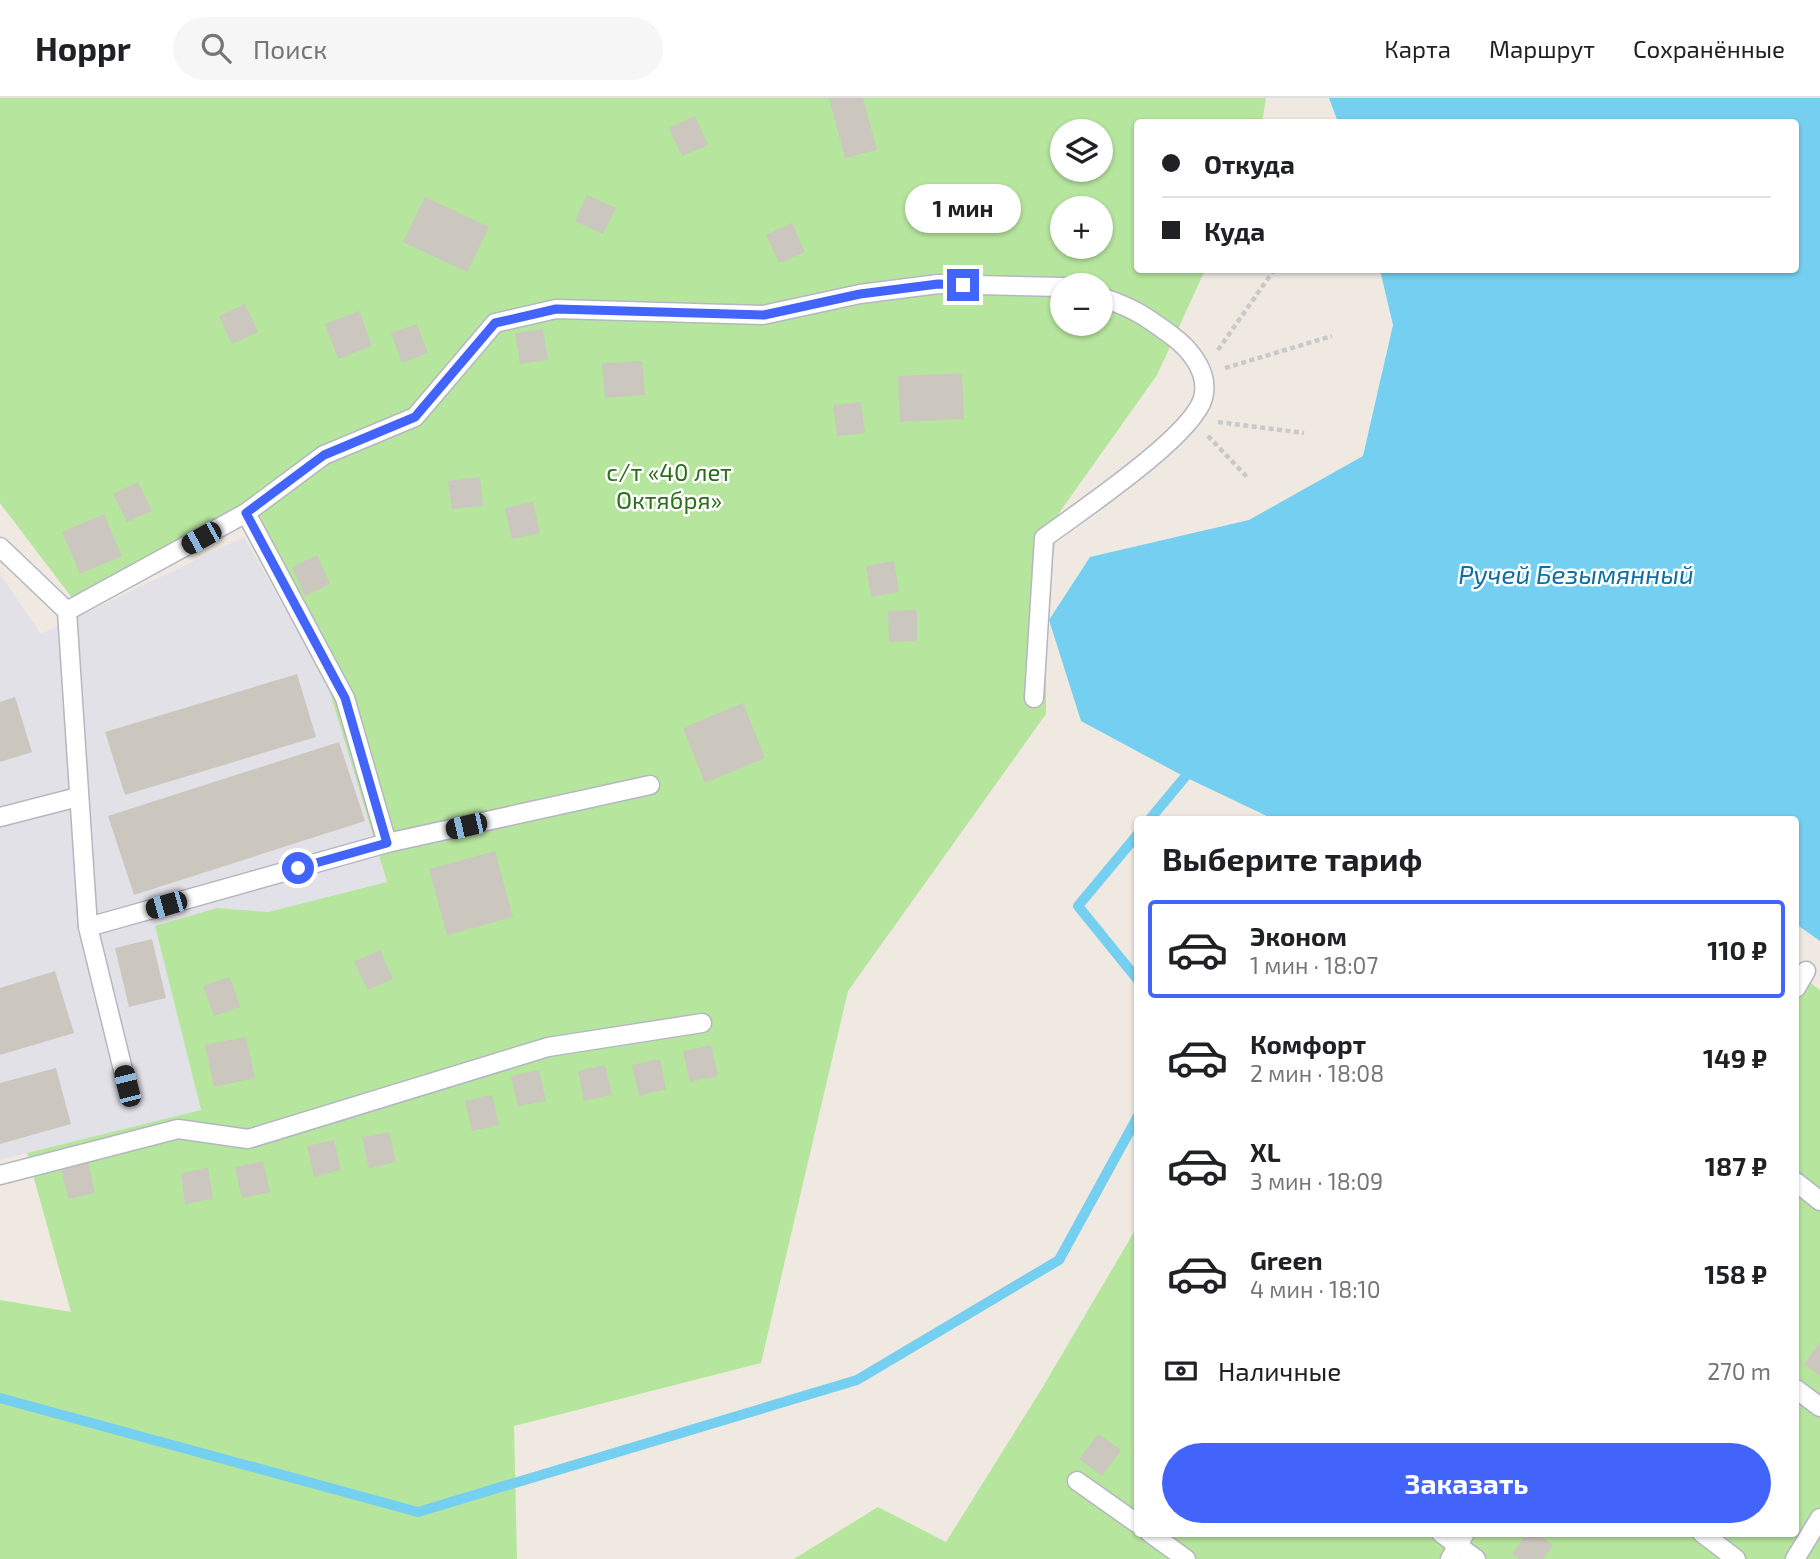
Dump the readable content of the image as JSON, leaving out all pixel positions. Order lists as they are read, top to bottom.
{
  "water": ["Ручей Безымянный"],
  "parks": ["с/т «40 лет Октября»"],
  "page": {
    "header": "Hoppr",
    "search": "Поиск",
    "nav": ["Карта", "Маршрут", "Сохранённые"],
    "map_buttons": ["+", "−"],
    "banner": ["Откуда", "Куда"],
    "bubble": "1 мин",
    "heading": "Выберите тариф",
    "list": [
      {
        "name": "Эконом",
        "note": "1 мин · 18:07",
        "value": "110 ₽"
      },
      {
        "name": "Комфорт",
        "note": "2 мин · 18:08",
        "value": "149 ₽"
      },
      {
        "name": "XL",
        "note": "3 мин · 18:09",
        "value": "187 ₽"
      },
      {
        "name": "Green",
        "note": "4 мин · 18:10",
        "value": "158 ₽"
      }
    ],
    "pay": ["Наличные", "270 m"],
    "buttons": "Заказать"
  }
}
